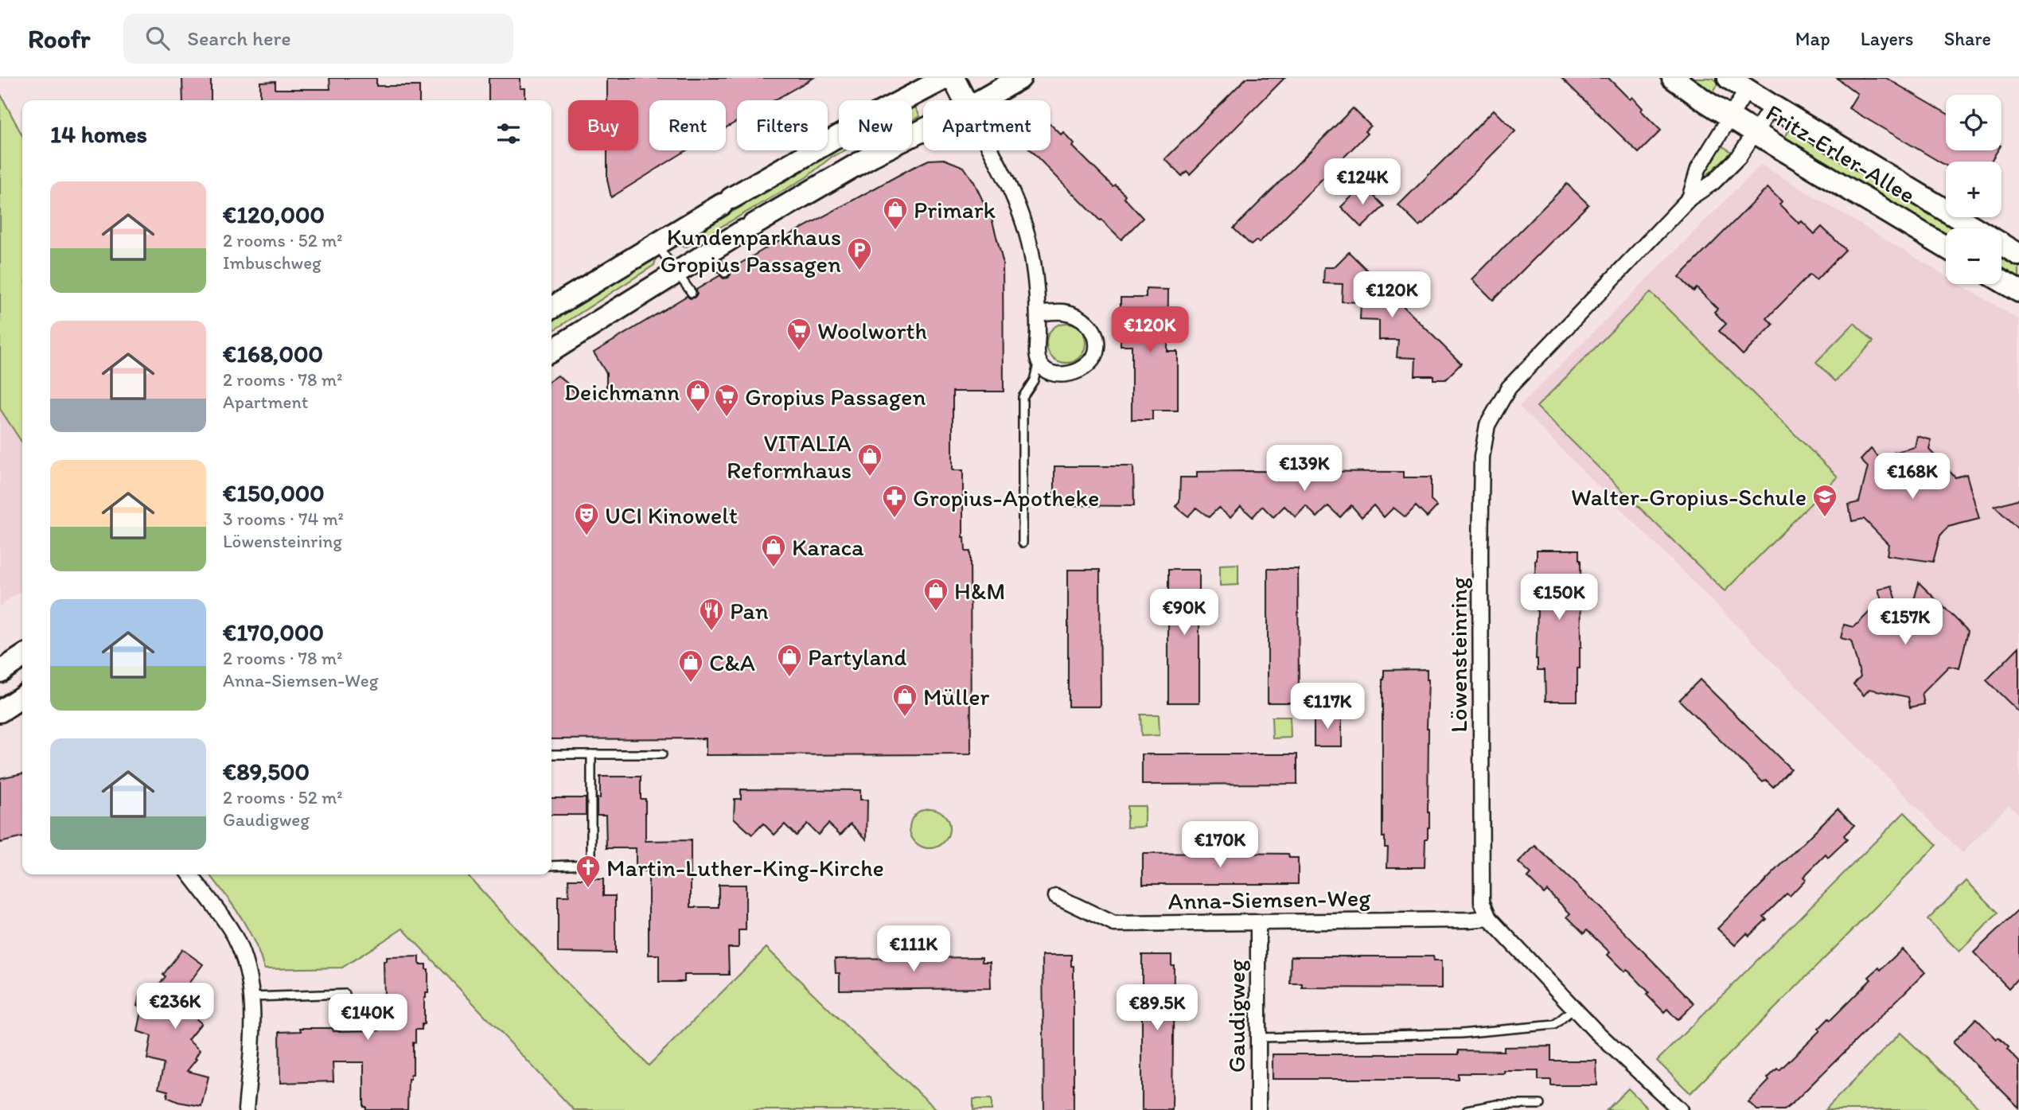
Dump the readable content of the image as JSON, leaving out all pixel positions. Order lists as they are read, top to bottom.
{
  "streets": {
    "main road": ["Fritz-Erler-Allee"],
    "street": ["Löwensteinring", "Anna-Siemsen-Weg", "Gaudigweg"]
  },
  "crossings": [
    ["Fritz-Erler-Allee", "Löwensteinring"],
    ["Löwensteinring", "Anna-Siemsen-Weg"],
    ["Anna-Siemsen-Weg", "Gaudigweg"]
  ],
  "places": {
    "shop": [
      "Primark",
      "Deichmann",
      "VITALIA Reformhaus",
      "Karaca",
      "H&M",
      "Partyland",
      "C&A",
      "Müller"
    ],
    "parking": ["Kundenparkhaus Gropius Passagen"],
    "supermarket": ["Woolworth", "Gropius Passagen"],
    "school or university": ["Walter-Gropius-Schule"],
    "pharmacy": ["Gropius-Apotheke"],
    "theatre": ["UCI Kinowelt"],
    "restaurant": ["Pan"],
    "church": ["Martin-Luther-King-Kirche"]
  },
  "page": {
    "header": "Roofr",
    "search": "Search here",
    "nav": ["Map", "Layers", "Share"],
    "map_buttons": ["+", "−"],
    "chip": [
      "Buy",
      "Rent",
      "Filters",
      "New",
      "Apartment"
    ],
    "heading": "14 homes",
    "price": [
      "€124K",
      "€120K",
      "€120K",
      "€139K",
      "€168K",
      "€150K",
      "€90K",
      "€157K",
      "€117K",
      "€170K",
      "€111K",
      "€236K",
      "€89.5K",
      "€140K"
    ],
    "list": [
      {
        "name": "€120,000",
        "note": "2 rooms · 52 m² · Imbuschweg"
      },
      {
        "name": "€168,000",
        "note": "2 rooms · 78 m² · Apartment"
      },
      {
        "name": "€150,000",
        "note": "3 rooms · 74 m² · Löwensteinring"
      },
      {
        "name": "€170,000",
        "note": "2 rooms · 78 m² · Anna-Siemsen-Weg"
      },
      {
        "name": "€89,500",
        "note": "2 rooms · 52 m² · Gaudigweg"
      }
    ]
  }
}
